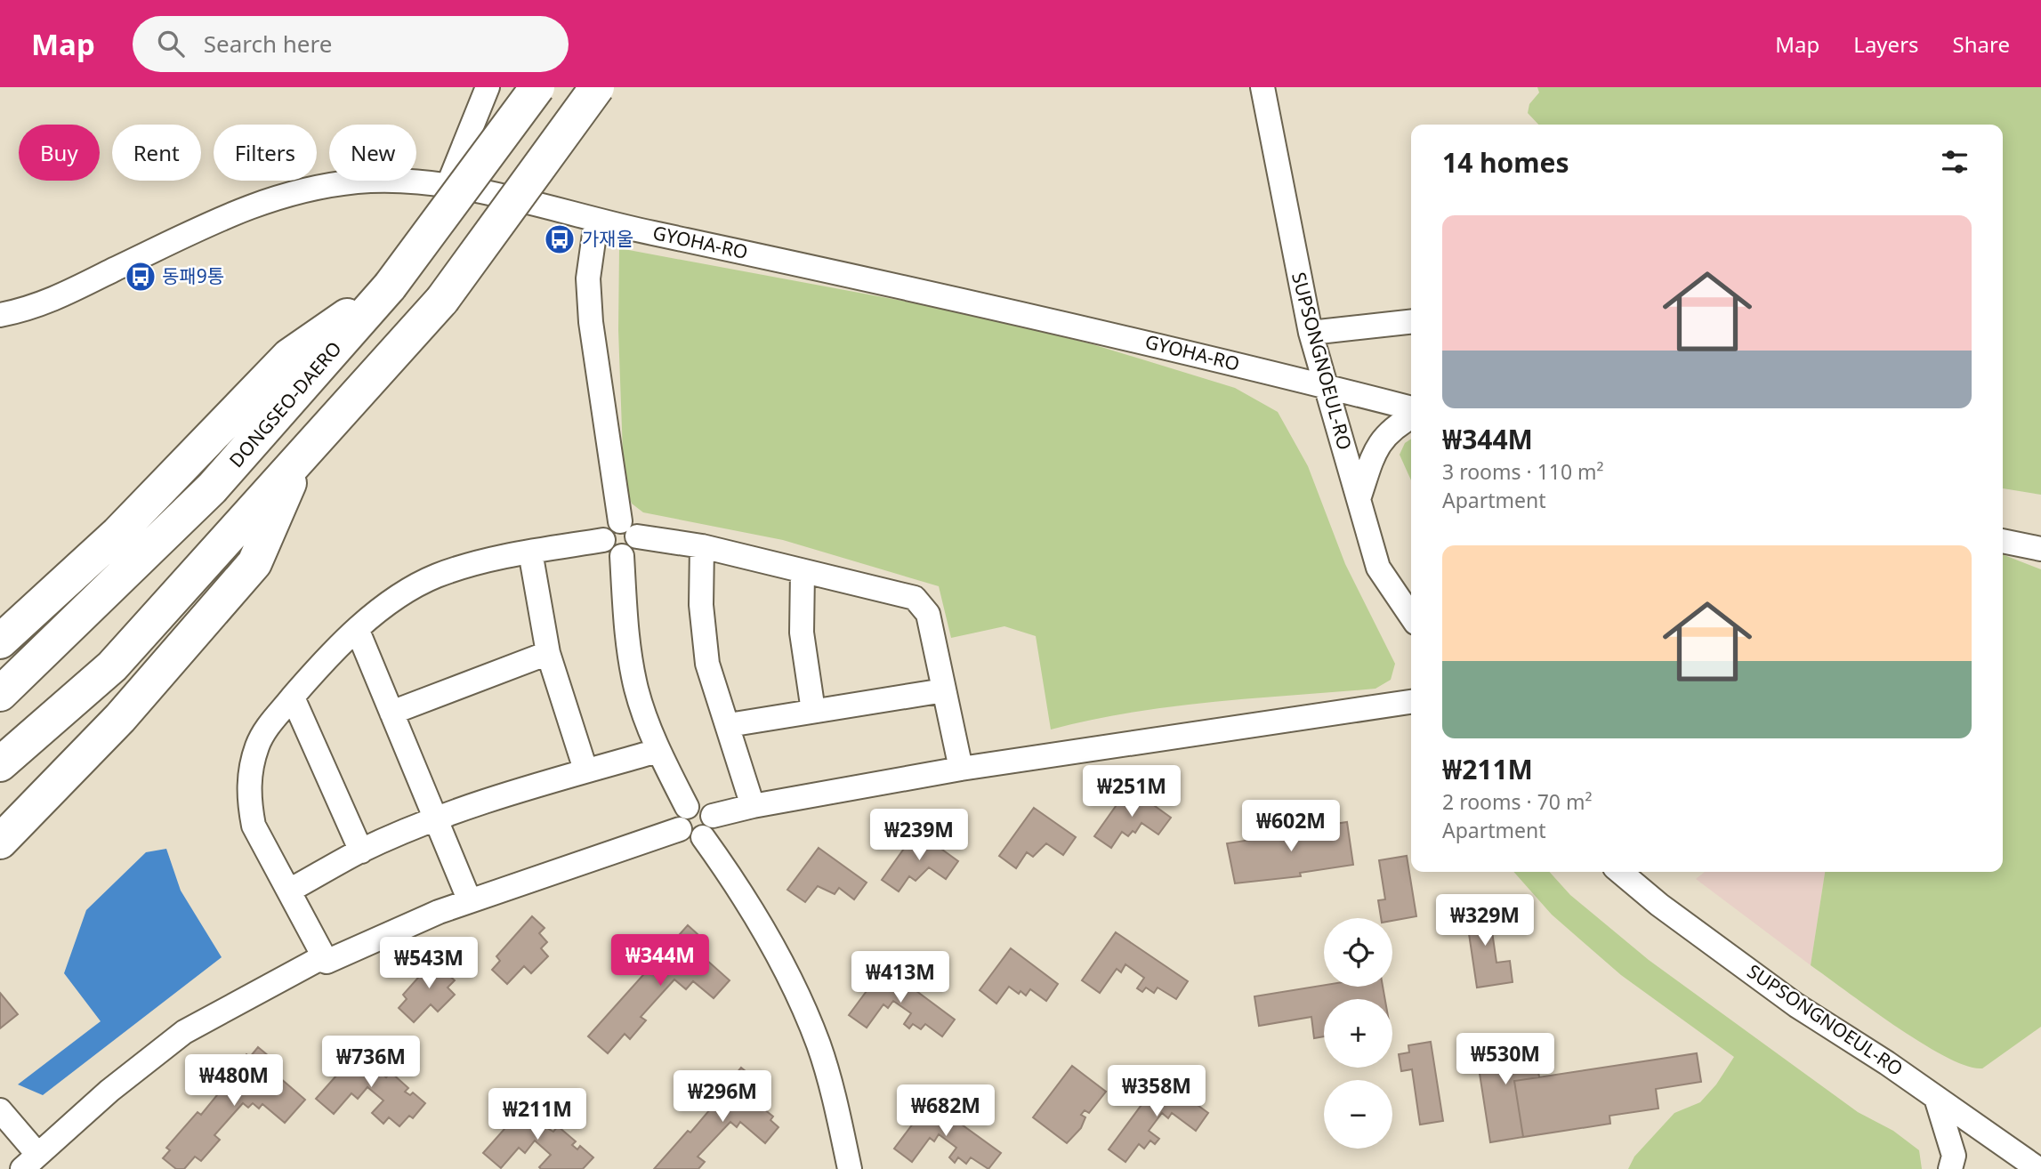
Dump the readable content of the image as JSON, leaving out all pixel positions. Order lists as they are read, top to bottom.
{
  "streets": {
    "highway": ["DONGSEO-DAERO"],
    "street": ["GYOHA-RO", "SUPSONGNOEUL-RO"]
  },
  "crossings": [
    ["GYOHA-RO", "SUPSONGNOEUL-RO"]
  ],
  "places": {
    "bus stop": ["가재울", "동패9통"]
  },
  "page": {
    "header": "Map",
    "search": "Search here",
    "nav": ["Map", "Layers", "Share"],
    "chip": [
      "Buy",
      "Rent",
      "Filters",
      "New"
    ],
    "heading": "14 homes",
    "list": [
      {
        "name": "₩344M",
        "note": "3 rooms · 110 m² · Apartment"
      },
      {
        "name": "₩211M",
        "note": "2 rooms · 70 m² · Apartment"
      }
    ],
    "price": [
      "₩251M",
      "₩602M",
      "₩239M",
      "₩329M",
      "₩344M",
      "₩543M",
      "₩413M",
      "₩530M",
      "₩736M",
      "₩480M",
      "₩358M",
      "₩296M",
      "₩682M",
      "₩211M"
    ],
    "map_buttons": ["+", "−"]
  }
}
